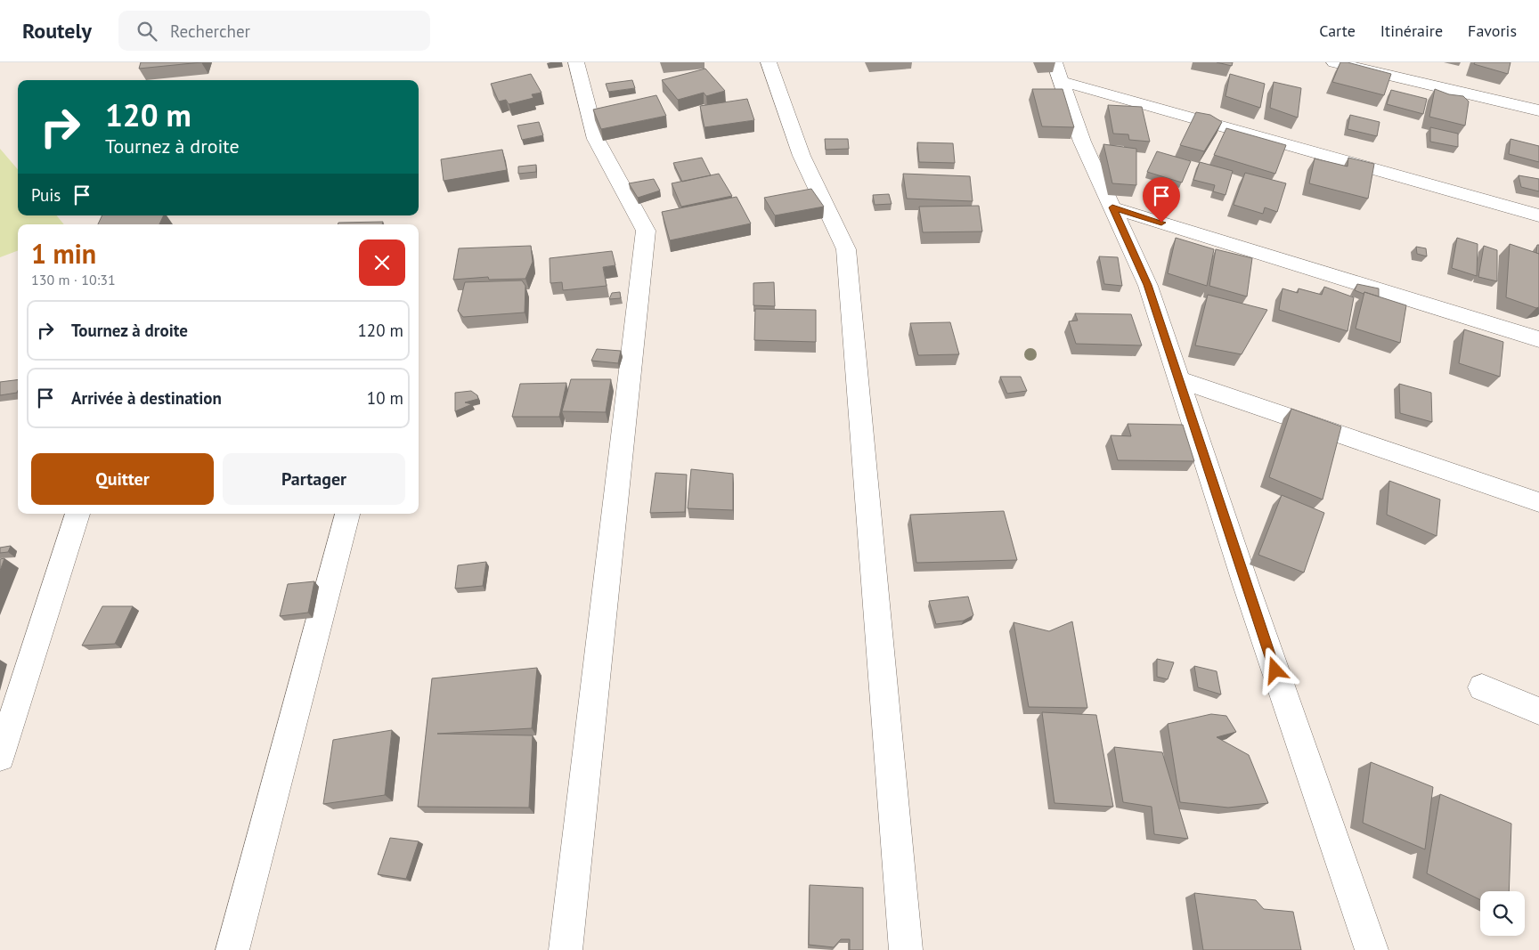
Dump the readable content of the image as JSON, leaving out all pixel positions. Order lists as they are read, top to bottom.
{
  "page": {
    "header": "Routely",
    "search": "Rechercher",
    "nav": ["Carte", "Itinéraire", "Favoris"],
    "turn": ["120 m", "Tournez à droite"],
    "then": "Puis",
    "heading": ["1 min", "130 m · 10:31"],
    "list": [
      {
        "name": "Tournez à droite",
        "value": "120 m"
      },
      {
        "name": "Arrivée à destination",
        "value": "10 m"
      }
    ],
    "buttons": ["Quitter", "Partager"]
  }
}
